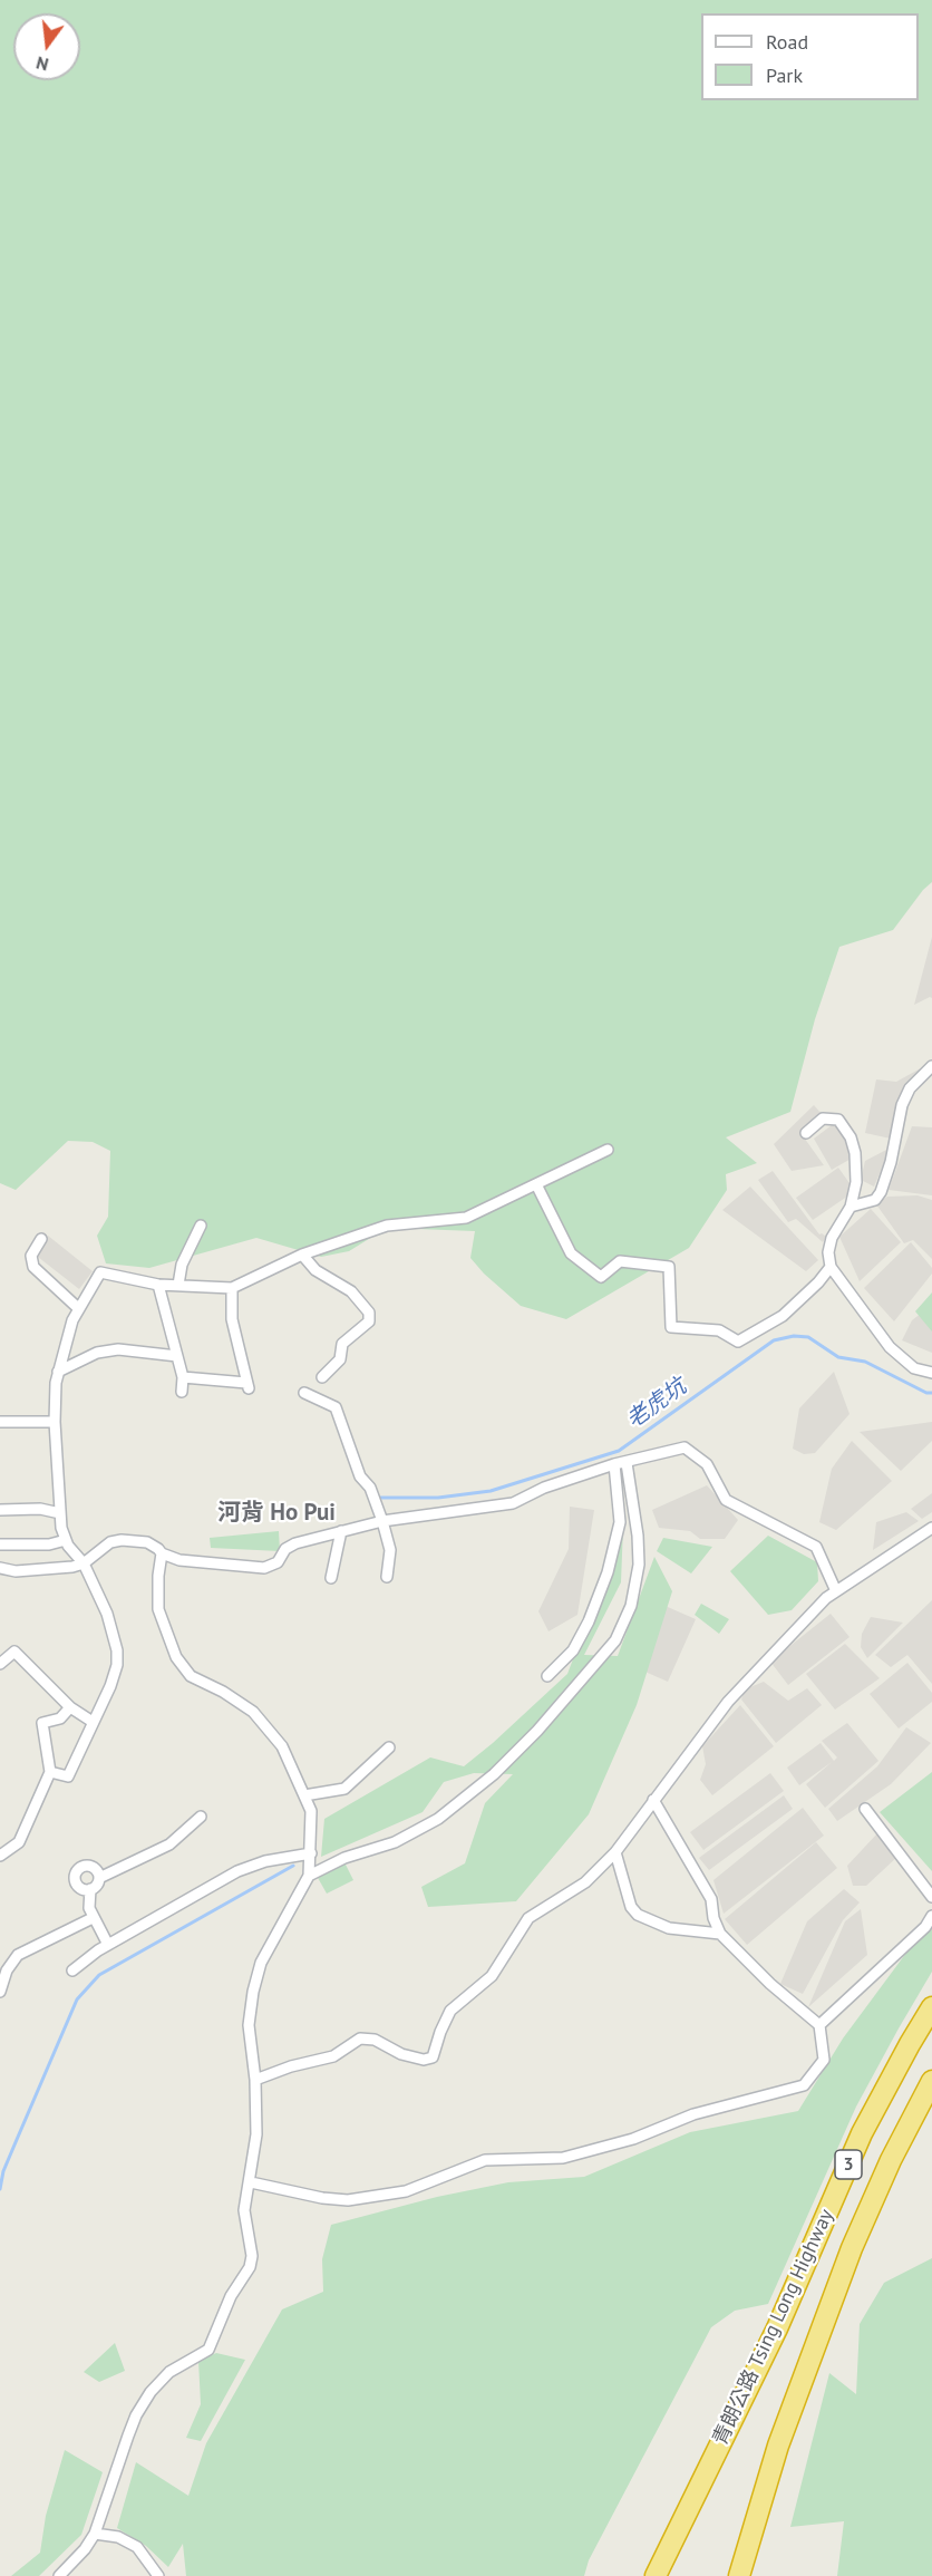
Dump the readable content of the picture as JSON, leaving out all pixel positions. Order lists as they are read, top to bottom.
{
  "streets": {
    "highway": ["3", "青朗公路 Tsing Long Highway"]
  },
  "districts": ["河背 Ho Pui"],
  "water": ["老虎坑"],
  "legend": ["Road", "Park"],
  "north": "bottom"
}
